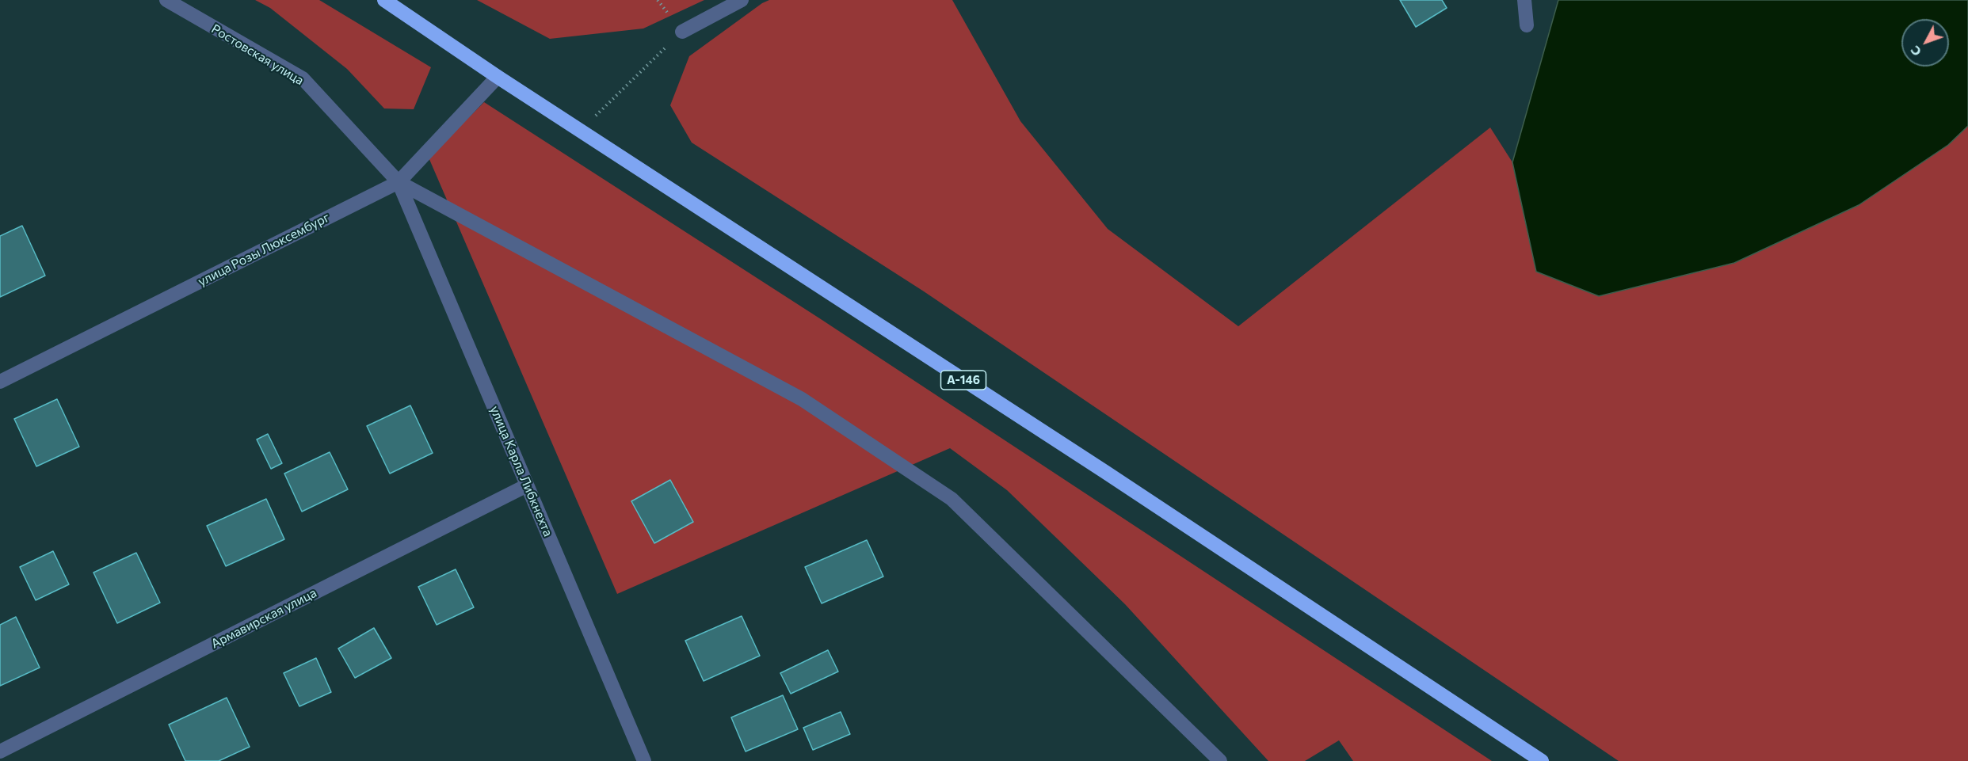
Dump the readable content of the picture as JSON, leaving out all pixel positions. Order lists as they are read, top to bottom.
{
  "streets": {
    "highway": ["А-146"],
    "street": [
      "Ростовская улица",
      "улица Розы Люксембург",
      "улица Карла Либкнехта",
      "Армавирская улица"
    ]
  },
  "crossings": [
    ["Ростовская улица", "улица Розы Люксембург"],
    ["Ростовская улица", "улица Карла Либкнехта"],
    ["улица Розы Люксембург", "А-146"],
    ["улица Розы Люксембург", "улица Карла Либкнехта"],
    ["улица Карла Либкнехта", "Армавирская улица"]
  ],
  "north": "bottom left"
}
